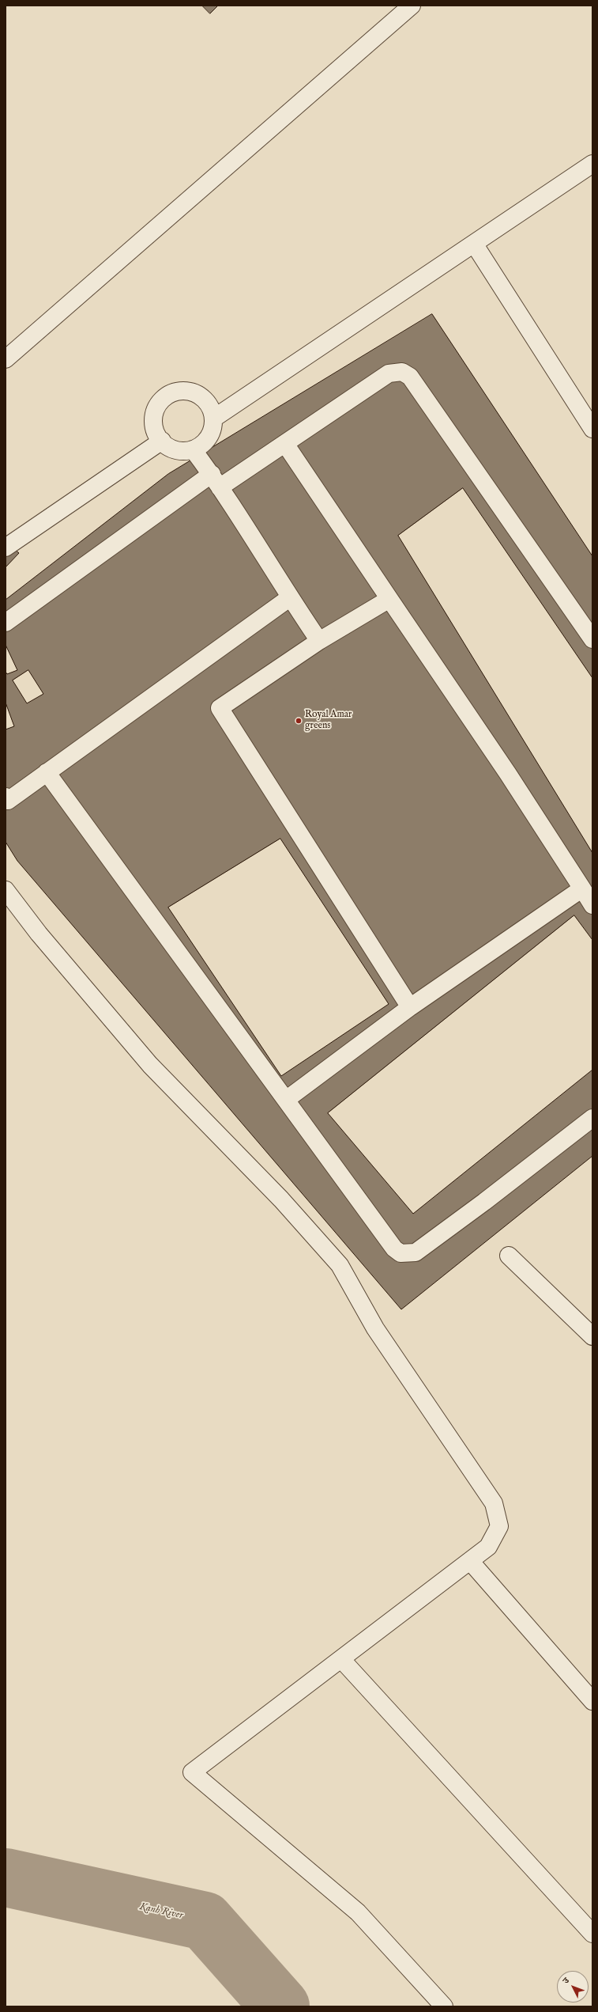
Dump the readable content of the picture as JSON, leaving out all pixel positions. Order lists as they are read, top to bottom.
{
  "water": ["Kanh River"],
  "places": ["Royal Amar greens"],
  "north": "top left"
}
